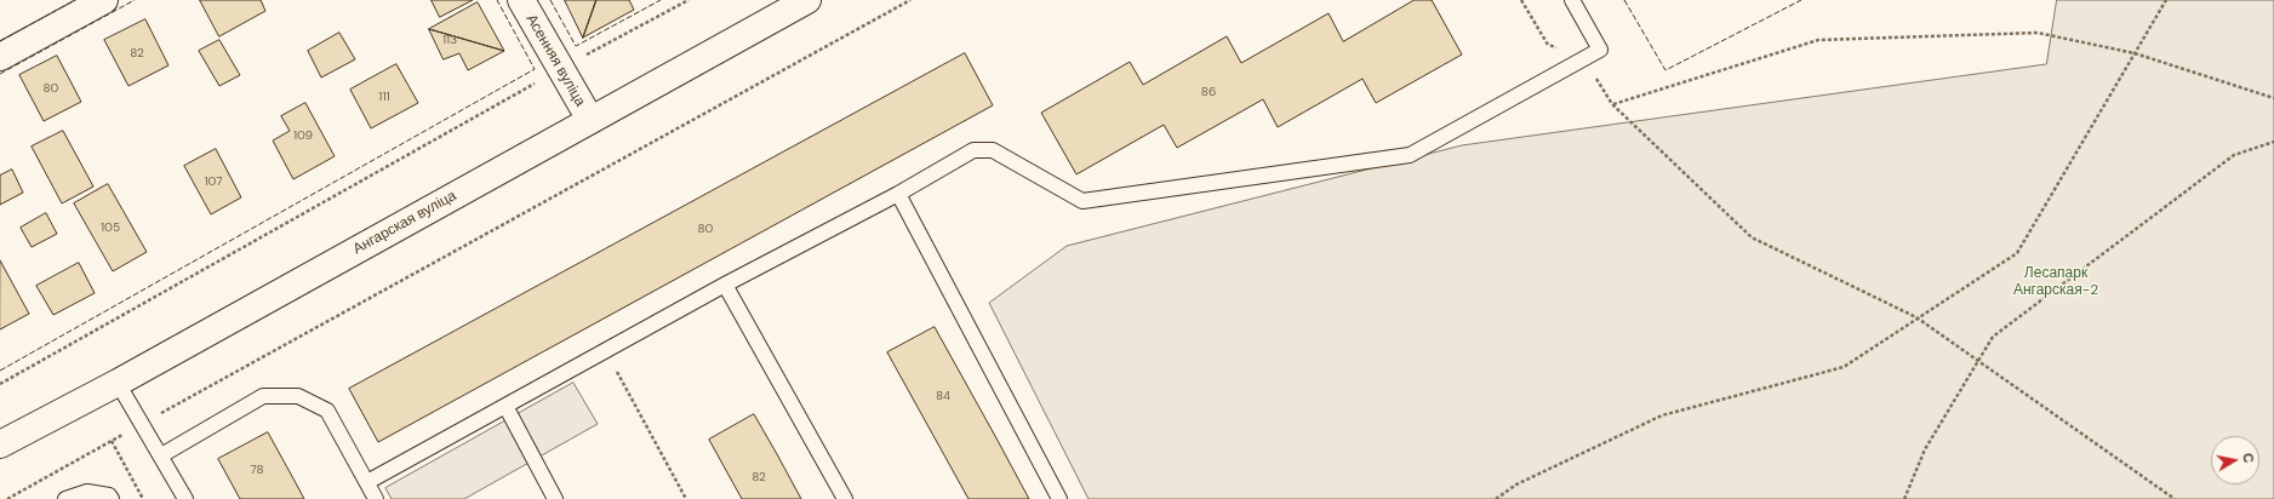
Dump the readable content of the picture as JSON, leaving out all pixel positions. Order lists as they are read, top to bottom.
{
  "streets": {
    "main road": ["Асенняя вуліца", "Ангарская вуліца"]
  },
  "crossings": [
    ["Асенняя вуліца", "Ангарская вуліца"]
  ],
  "parks": ["Лесапарк Ангарская-2"],
  "house_numbers": [
    "113",
    "82",
    "80",
    "86",
    "111",
    "109",
    "107",
    "105",
    "80",
    "84",
    "78",
    "82"
  ],
  "north": "right"
}
